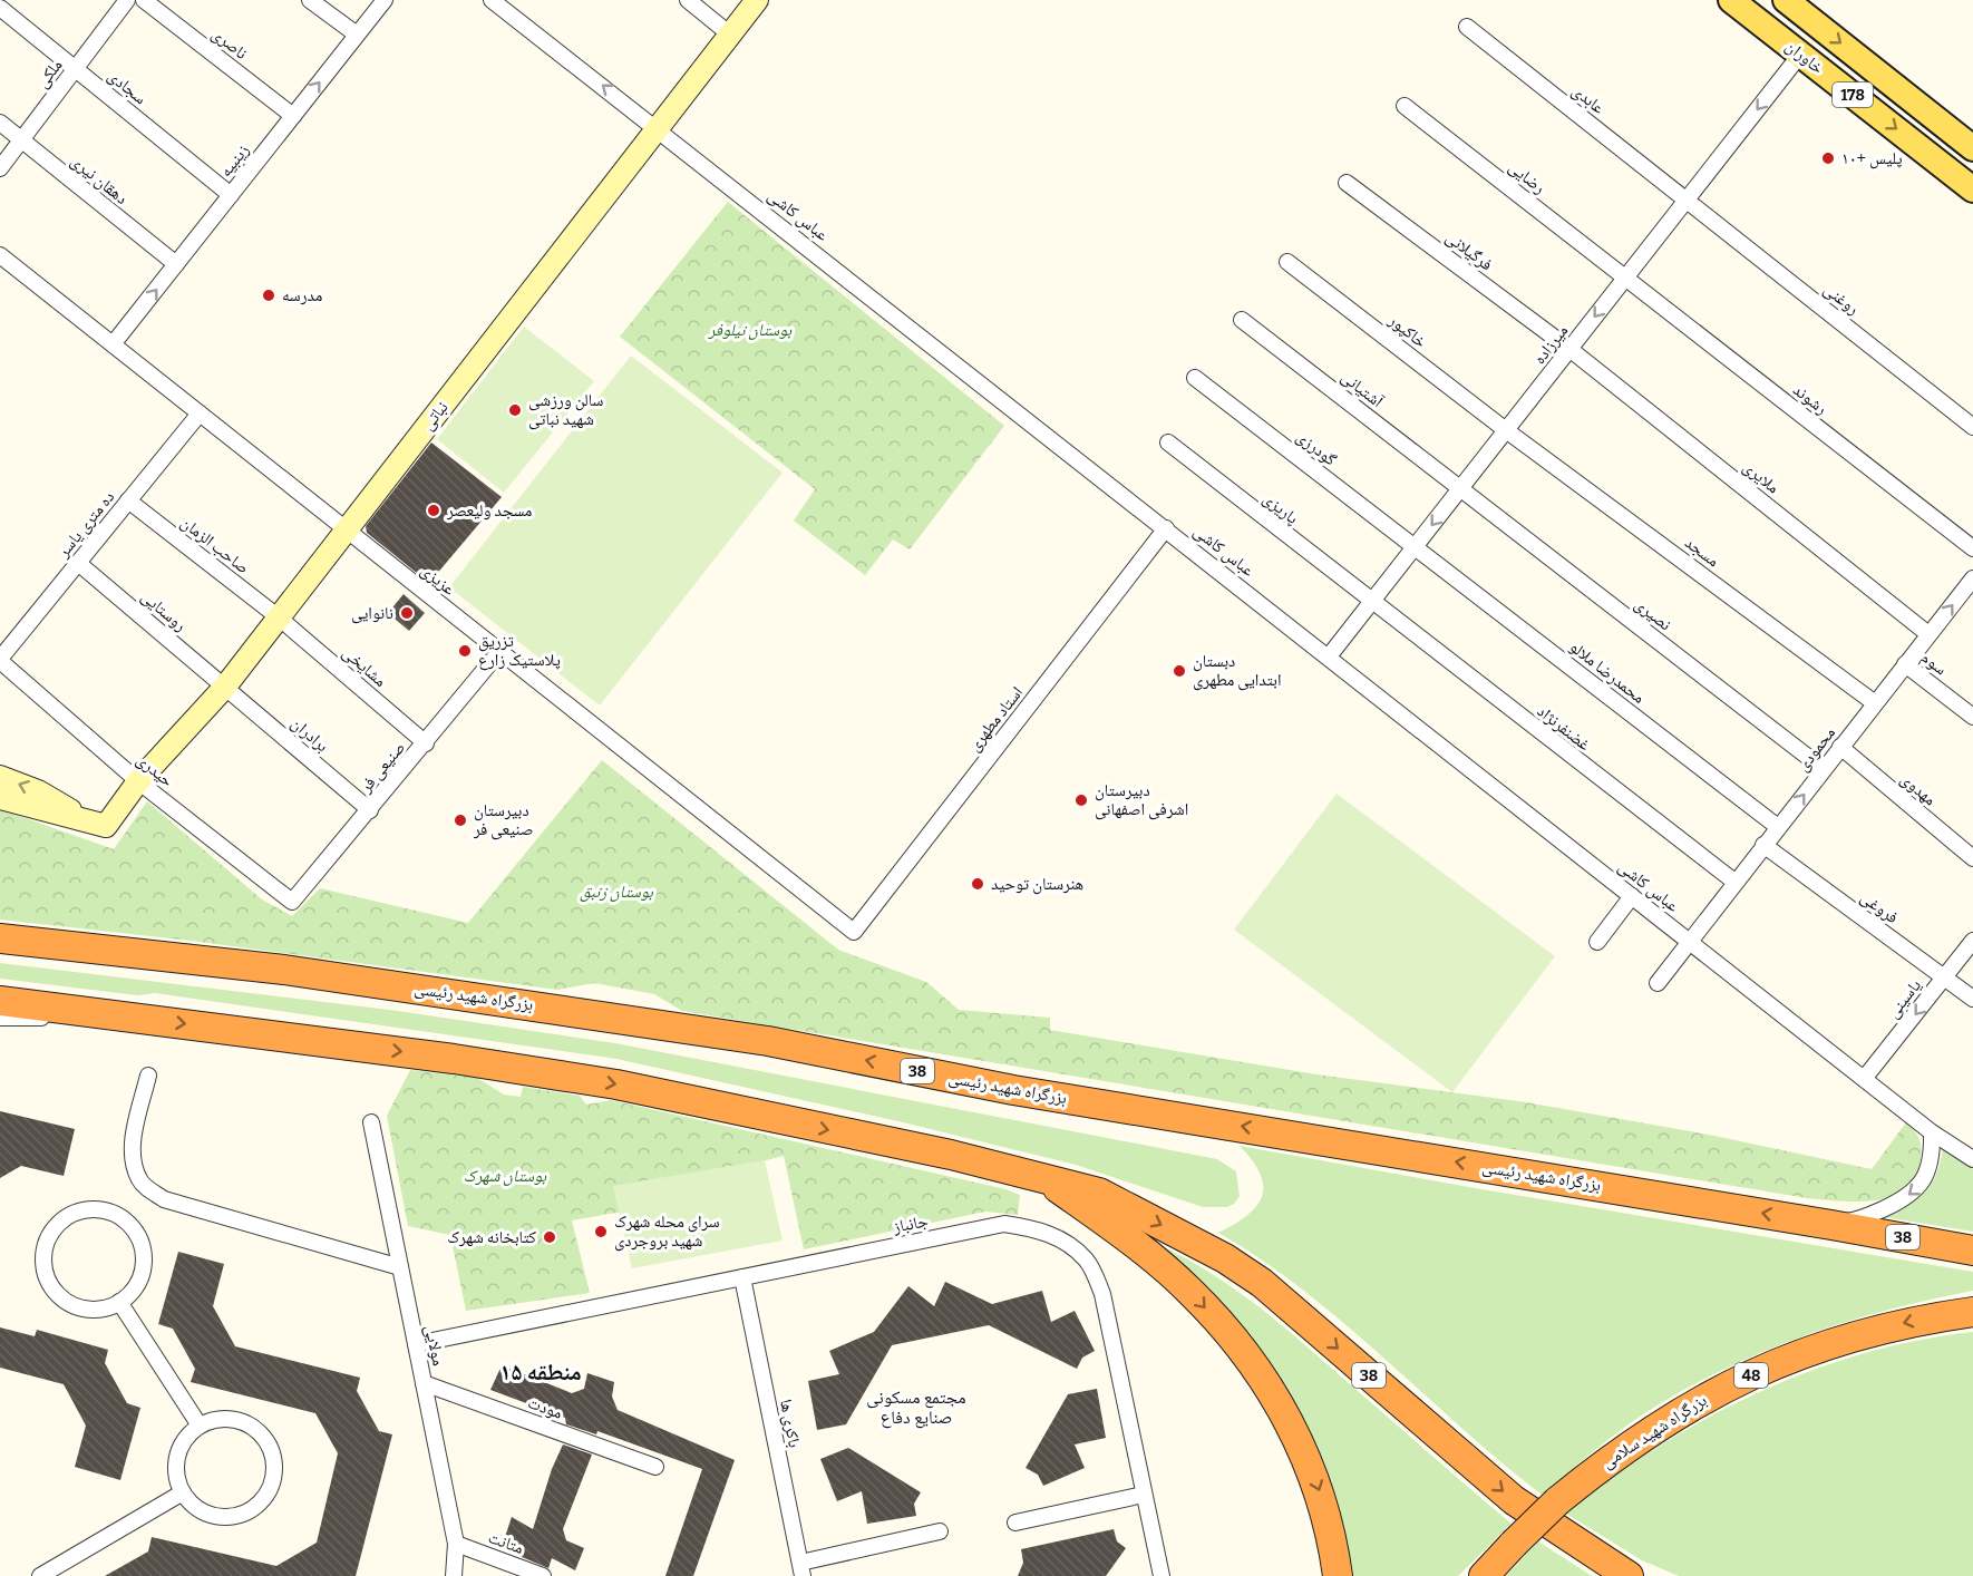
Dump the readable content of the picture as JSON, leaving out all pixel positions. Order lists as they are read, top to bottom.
{
  "streets": {
    "highway": [
      "بزرگراه شهید رئیسی",
      "38",
      "48",
      "بزرگراه شهید سلامی"
    ],
    "main road": ["خاوران", "178", "نباتی"],
    "street": [
      "ناصری",
      "ملکی",
      "سجادی",
      "عابدی",
      "زینبیه",
      "رضایی",
      "دهقان نیری",
      "عباس کاشی",
      "فرگیلانی",
      "روغنی",
      "خاکپور",
      "میرزاده",
      "آشتیانی",
      "رشوند",
      "گودرزی",
      "ملایری",
      "پاریزی",
      "ده متری یاسر",
      "صاحب الزمان",
      "مسجد",
      "عزیزی",
      "روستایی",
      "نصیری",
      "سوم",
      "مشایخی",
      "محمدرضا ملالو",
      "استاد مطهری",
      "غضنفرنژاد",
      "برادران",
      "محمودی",
      "صنیعی فر",
      "حیدری",
      "مهدوی",
      "فروغی",
      "یاسینی",
      "جانباز",
      "مولايی",
      "مودت",
      "باکری ها",
      "متانت"
    ]
  },
  "crossings": [
    ["ناصری", "زینبیه"],
    ["خاوران", "میرزاده"],
    ["ملکی", "سجادی"],
    ["ملکی", "دهقان نیری"],
    ["سجادی", "زینبیه"],
    ["عابدی", "روغنی"],
    ["عابدی", "میرزاده"],
    ["زینبیه", "دهقان نیری"],
    ["زینبیه", "عزیزی"],
    ["رضایی", "میرزاده"],
    ["رضایی", "رشوند"],
    ["عباس کاشی", "میرزاده"],
    ["عباس کاشی", "نباتی"],
    ["عباس کاشی", "استاد مطهری"],
    ["عباس کاشی", "محمودی"],
    ["عباس کاشی", "یاسینی"],
    ["فرگیلانی", "میرزاده"],
    ["فرگیلانی", "ملایری"],
    ["روغنی", "میرزاده"],
    ["خاکپور", "میرزاده"],
    ["خاکپور", "مسجد"],
    ["میرزاده", "آشتیانی"],
    ["میرزاده", "رشوند"],
    ["میرزاده", "گودرزی"],
    ["میرزاده", "ملایری"],
    ["میرزاده", "پاریزی"],
    ["میرزاده", "مسجد"],
    ["میرزاده", "نصیری"],
    ["میرزاده", "محمدرضا ملالو"],
    ["میرزاده", "غضنفرنژاد"],
    ["آشتیانی", "نصیری"],
    ["نباتی", "صاحب الزمان"],
    ["نباتی", "عزیزی"],
    ["نباتی", "روستایی"],
    ["نباتی", "مشایخی"],
    ["نباتی", "برادران"],
    ["نباتی", "حیدری"],
    ["گودرزی", "محمدرضا ملالو"],
    ["ملایری", "محمودی"],
    ["پاریزی", "غضنفرنژاد"],
    ["ده متری یاسر", "صاحب الزمان"],
    ["ده متری یاسر", "عزیزی"],
    ["ده متری یاسر", "روستایی"],
    ["ده متری یاسر", "حیدری"],
    ["صاحب الزمان", "مشایخی"],
    ["مسجد", "محمودی"],
    ["عزیزی", "استاد مطهری"],
    ["عزیزی", "صنیعی فر"],
    ["روستایی", "برادران"],
    ["نصیری", "محمودی"],
    ["سوم", "محمودی"],
    ["مشایخی", "صنیعی فر"],
    ["محمدرضا ملالو", "محمودی"],
    ["غضنفرنژاد", "محمودی"],
    ["برادران", "صنیعی فر"],
    ["محمودی", "مهدوی"],
    ["محمودی", "فروغی"],
    ["صنیعی فر", "حیدری"],
    ["فروغی", "یاسینی"],
    ["جانباز", "مولايی"],
    ["جانباز", "باکری ها"],
    ["مولايی", "مودت"],
    ["مولايی", "متانت"]
  ],
  "one_way": [
    "خاوران",
    "زینبیه",
    "میرزاده",
    "یاسینی",
    "بزرگراه شهید سلامی"
  ],
  "districts": ["منطقه ۱۵", "مجتمع مسکونی صنایع دفاع"],
  "parks": ["بوستان نیلوفر", "بوستان زنبق", "بوستان شهرک"],
  "places": [
    "پلیس +۱۰",
    "مدرسه",
    "سالن ورزشی شهید نباتی",
    "مسجد ولیعصر",
    "نانوایی",
    "تزریق پلاستیک زارع",
    "دبستان ابتدایی مطهری",
    "دبیرستان اشرفی اصفهانی",
    "دبیرستان صنیعی فر",
    "هنرستان توحید",
    "سرای محله شهرک شهید بروجردی",
    "کتابخانه شهرک"
  ]
}
